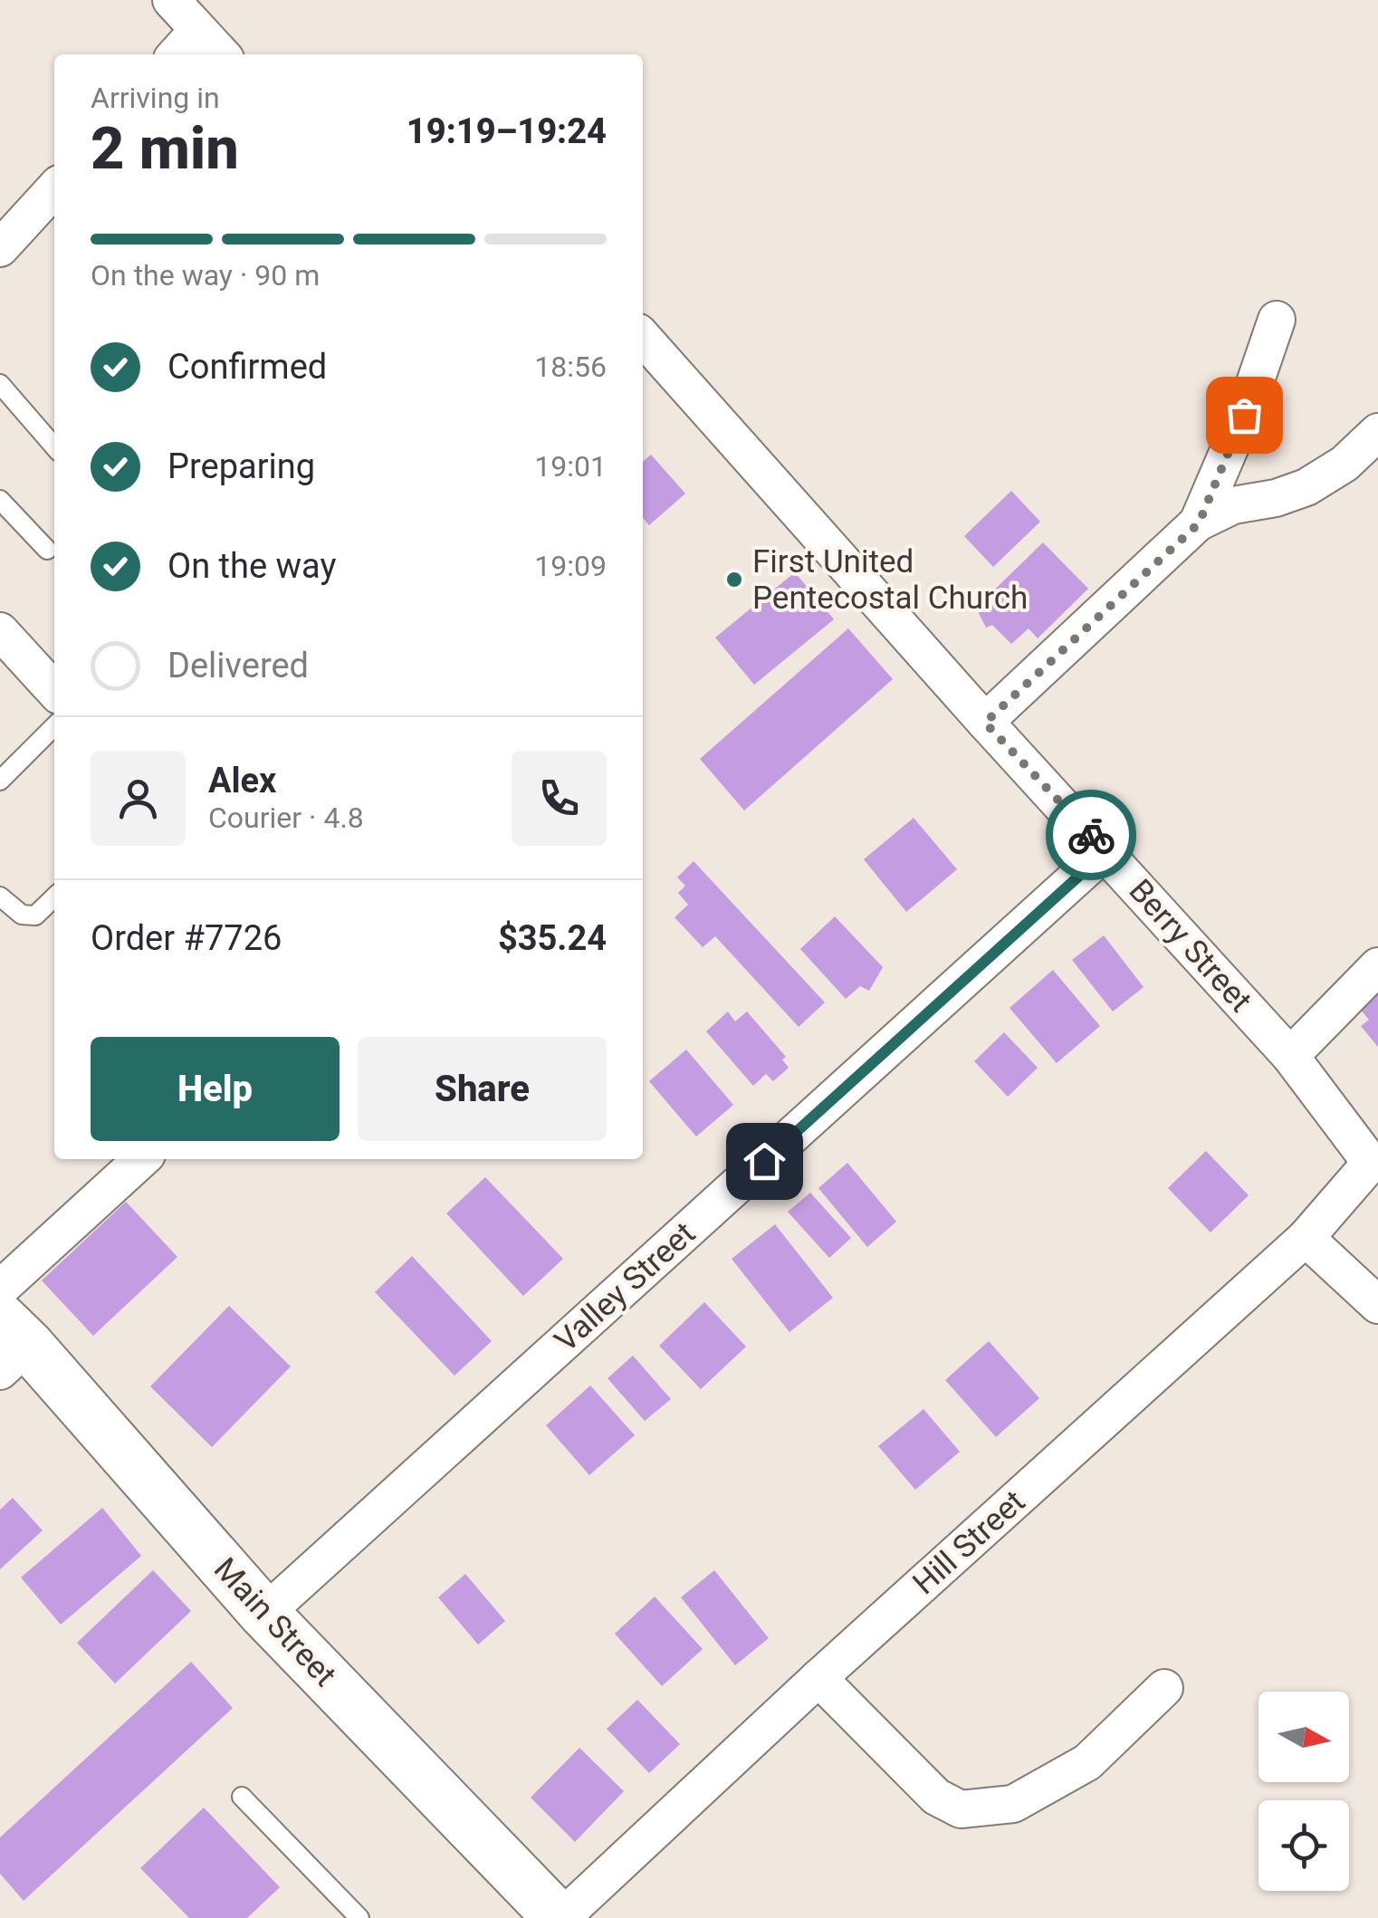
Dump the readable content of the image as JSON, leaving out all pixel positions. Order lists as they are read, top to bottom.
{
  "streets": {
    "main road": ["Main Street"],
    "street": ["Berry Street", "Valley Street", "Hill Street"]
  },
  "crossings": [
    ["Berry Street", "Valley Street"],
    ["Berry Street", "Hill Street"],
    ["Valley Street", "Main Street"],
    ["Hill Street", "Main Street"]
  ],
  "places": ["First United Pentecostal Church"],
  "north": "right",
  "page": {
    "heading": ["2 min", "Arriving in", "19:19–19:24"],
    "panel": [
      "Alex",
      "Courier · 4.8",
      "Order #7726",
      "$35.24"
    ],
    "bar": "On the way · 90 m",
    "list": [
      ["Confirmed", "18:56"],
      ["Preparing", "19:01"],
      ["On the way", "19:09"],
      "Delivered"
    ],
    "buttons": ["Help", "Share"]
  }
}
